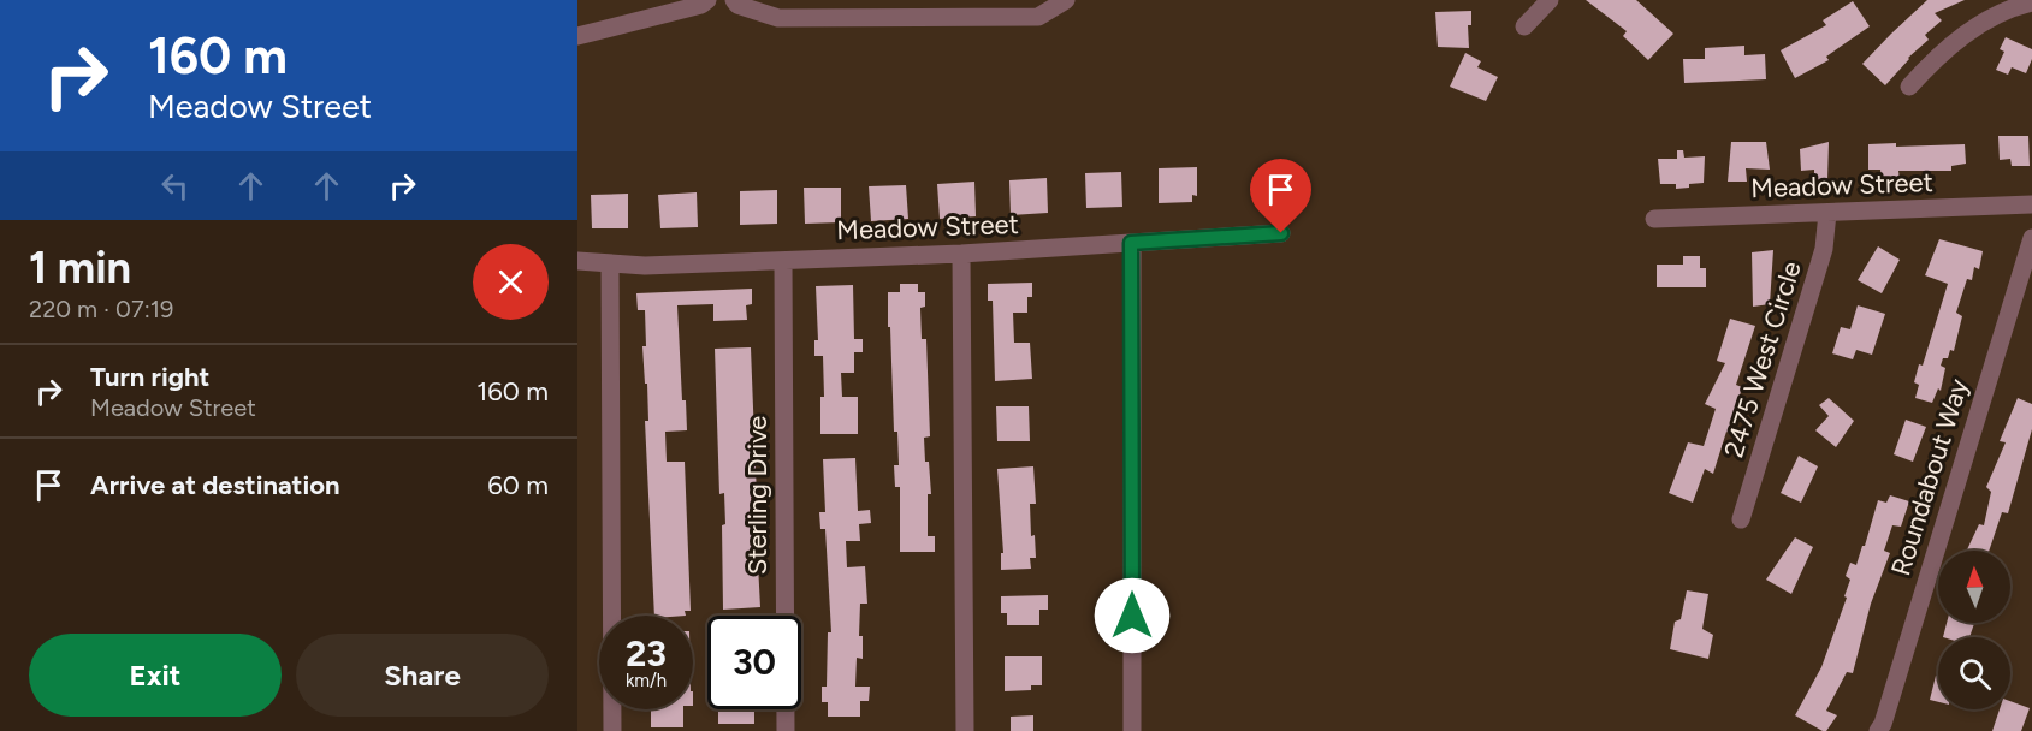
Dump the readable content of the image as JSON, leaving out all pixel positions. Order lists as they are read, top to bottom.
{
  "streets": {
    "street": [
      "Meadow Street",
      "2475 West Circle",
      "Roundabout Way",
      "Sterling Drive"
    ]
  },
  "crossings": [
    ["Meadow Street", "2475 West Circle"],
    ["Meadow Street", "Sterling Drive"]
  ],
  "north": "top",
  "page": {
    "turn": ["160 m", "Meadow Street"],
    "heading": ["1 min", "220 m · 07:19"],
    "list": [
      {
        "name": "Turn right",
        "note": "Meadow Street",
        "value": "160 m"
      },
      {
        "name": "Arrive at destination",
        "value": "60 m"
      }
    ],
    "speed": "23 km/h",
    "limit": "30",
    "buttons": ["Exit", "Share"]
  }
}
